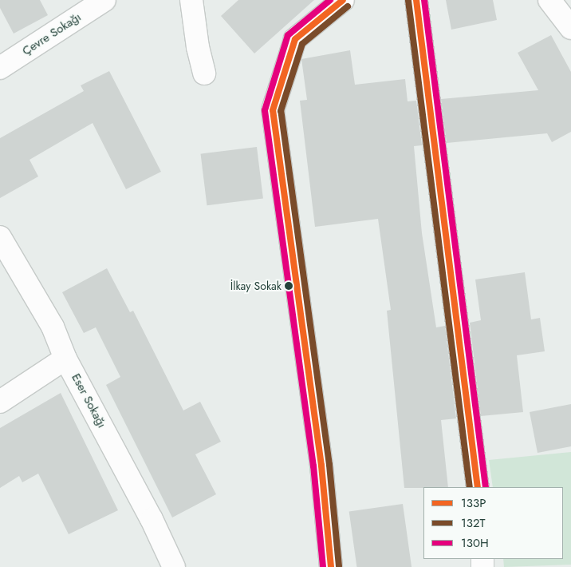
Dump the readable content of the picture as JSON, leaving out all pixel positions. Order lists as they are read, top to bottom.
{
  "streets": {
    "street": ["Çevre Sokağı", "Eser Sokağı"]
  },
  "places": ["İlkay Sokak"],
  "lines": ["transit line 133P", "transit line 130H", "transit line 132T"],
  "legend": ["133P", "132T", "130H"]
}
